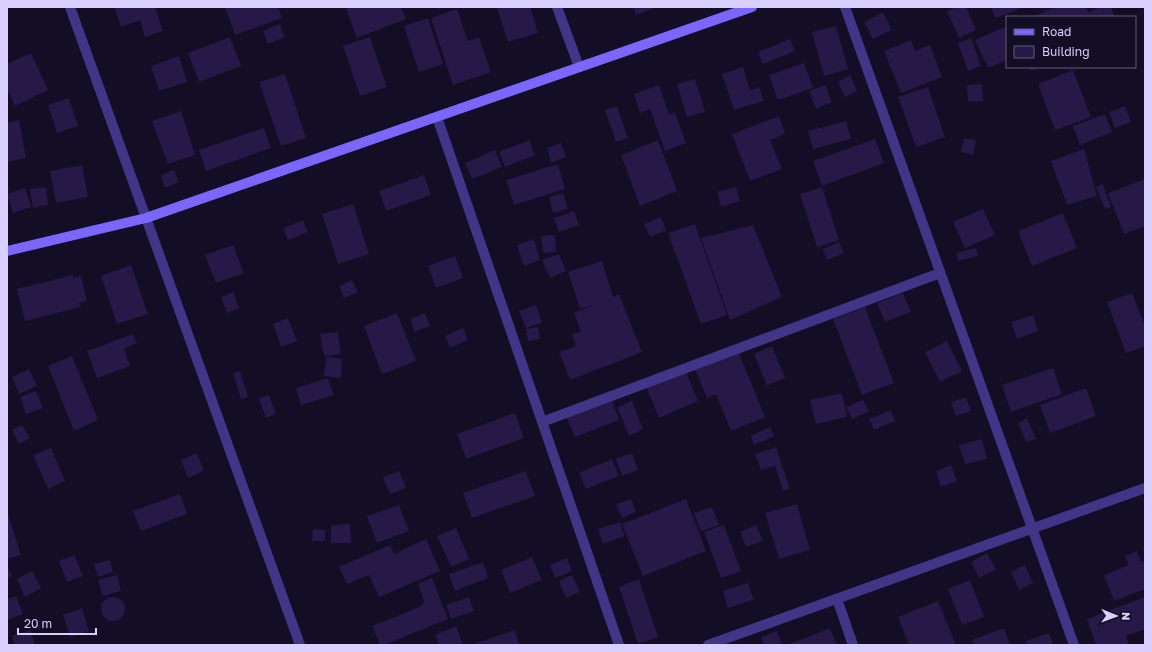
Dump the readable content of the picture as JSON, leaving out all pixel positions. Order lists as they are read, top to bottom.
{
  "legend": ["Road", "Building"],
  "scale_bar": "20 m",
  "north": "right"
}
